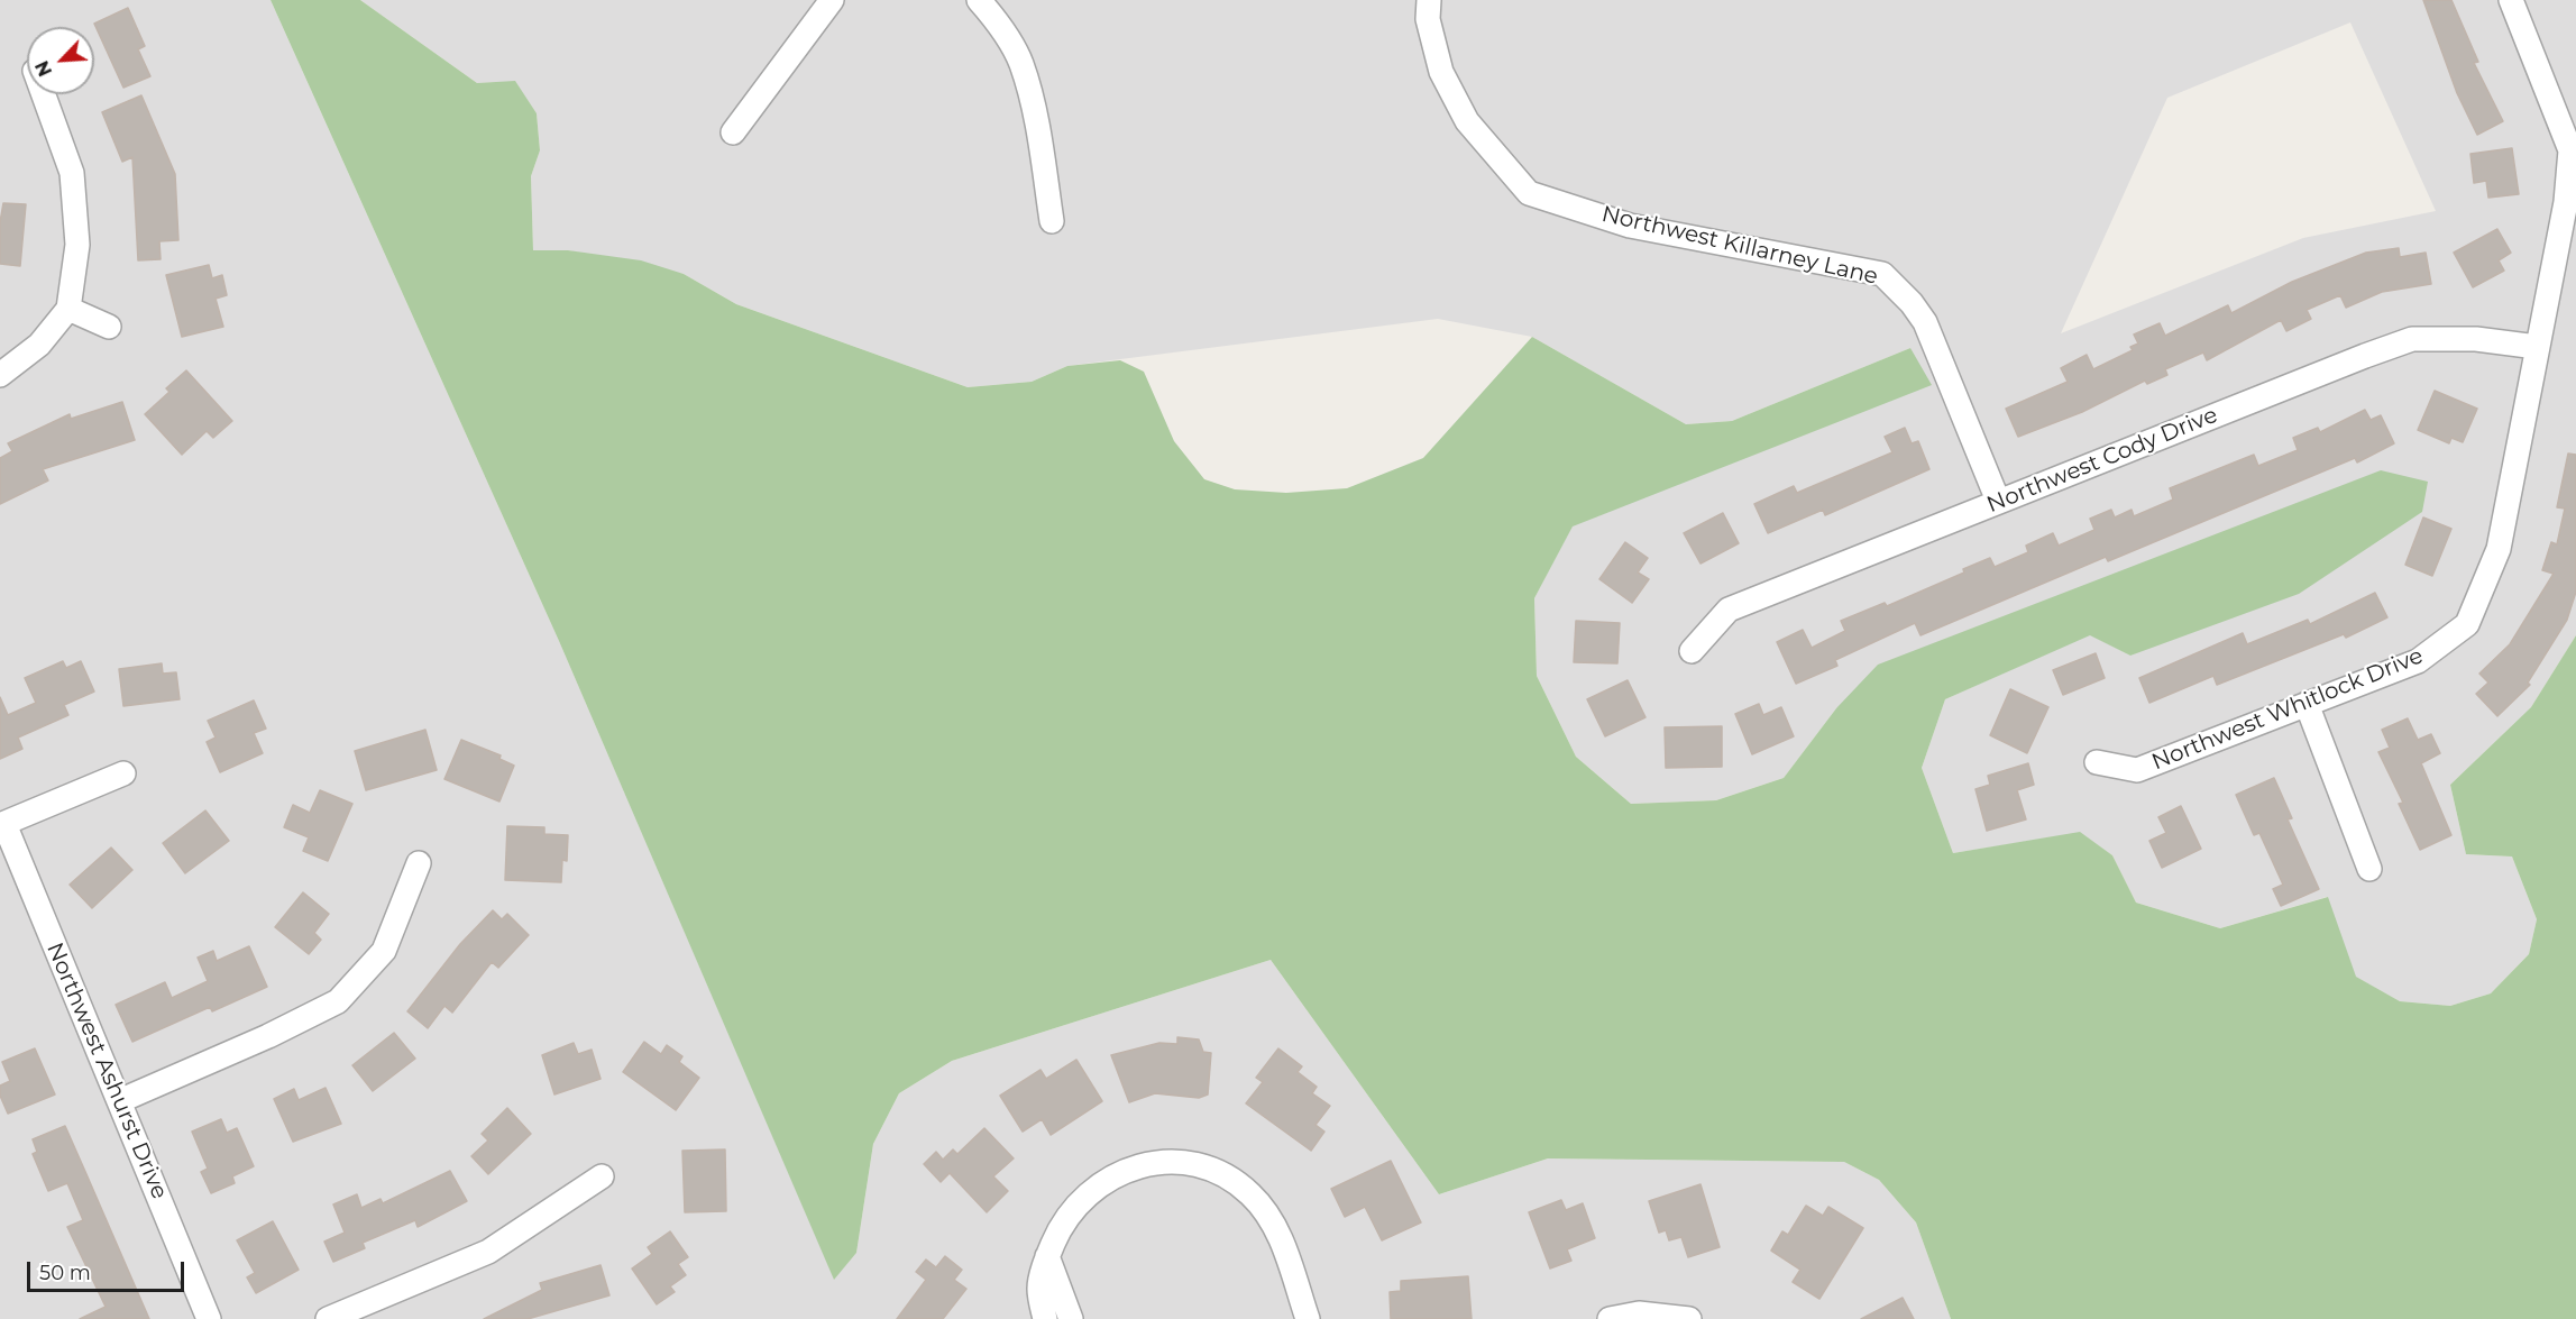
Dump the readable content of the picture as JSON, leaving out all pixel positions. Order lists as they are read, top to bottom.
{
  "streets": {
    "street": [
      "Northwest Killarney Lane",
      "Northwest Cody Drive",
      "Northwest Whitlock Drive",
      "Northwest Ashurst Drive"
    ]
  },
  "crossings": [
    ["Northwest Killarney Lane", "Northwest Cody Drive"],
    ["Northwest Cody Drive", "Northwest Whitlock Drive"]
  ],
  "scale_bar": "50 m",
  "north": "bottom left"
}
